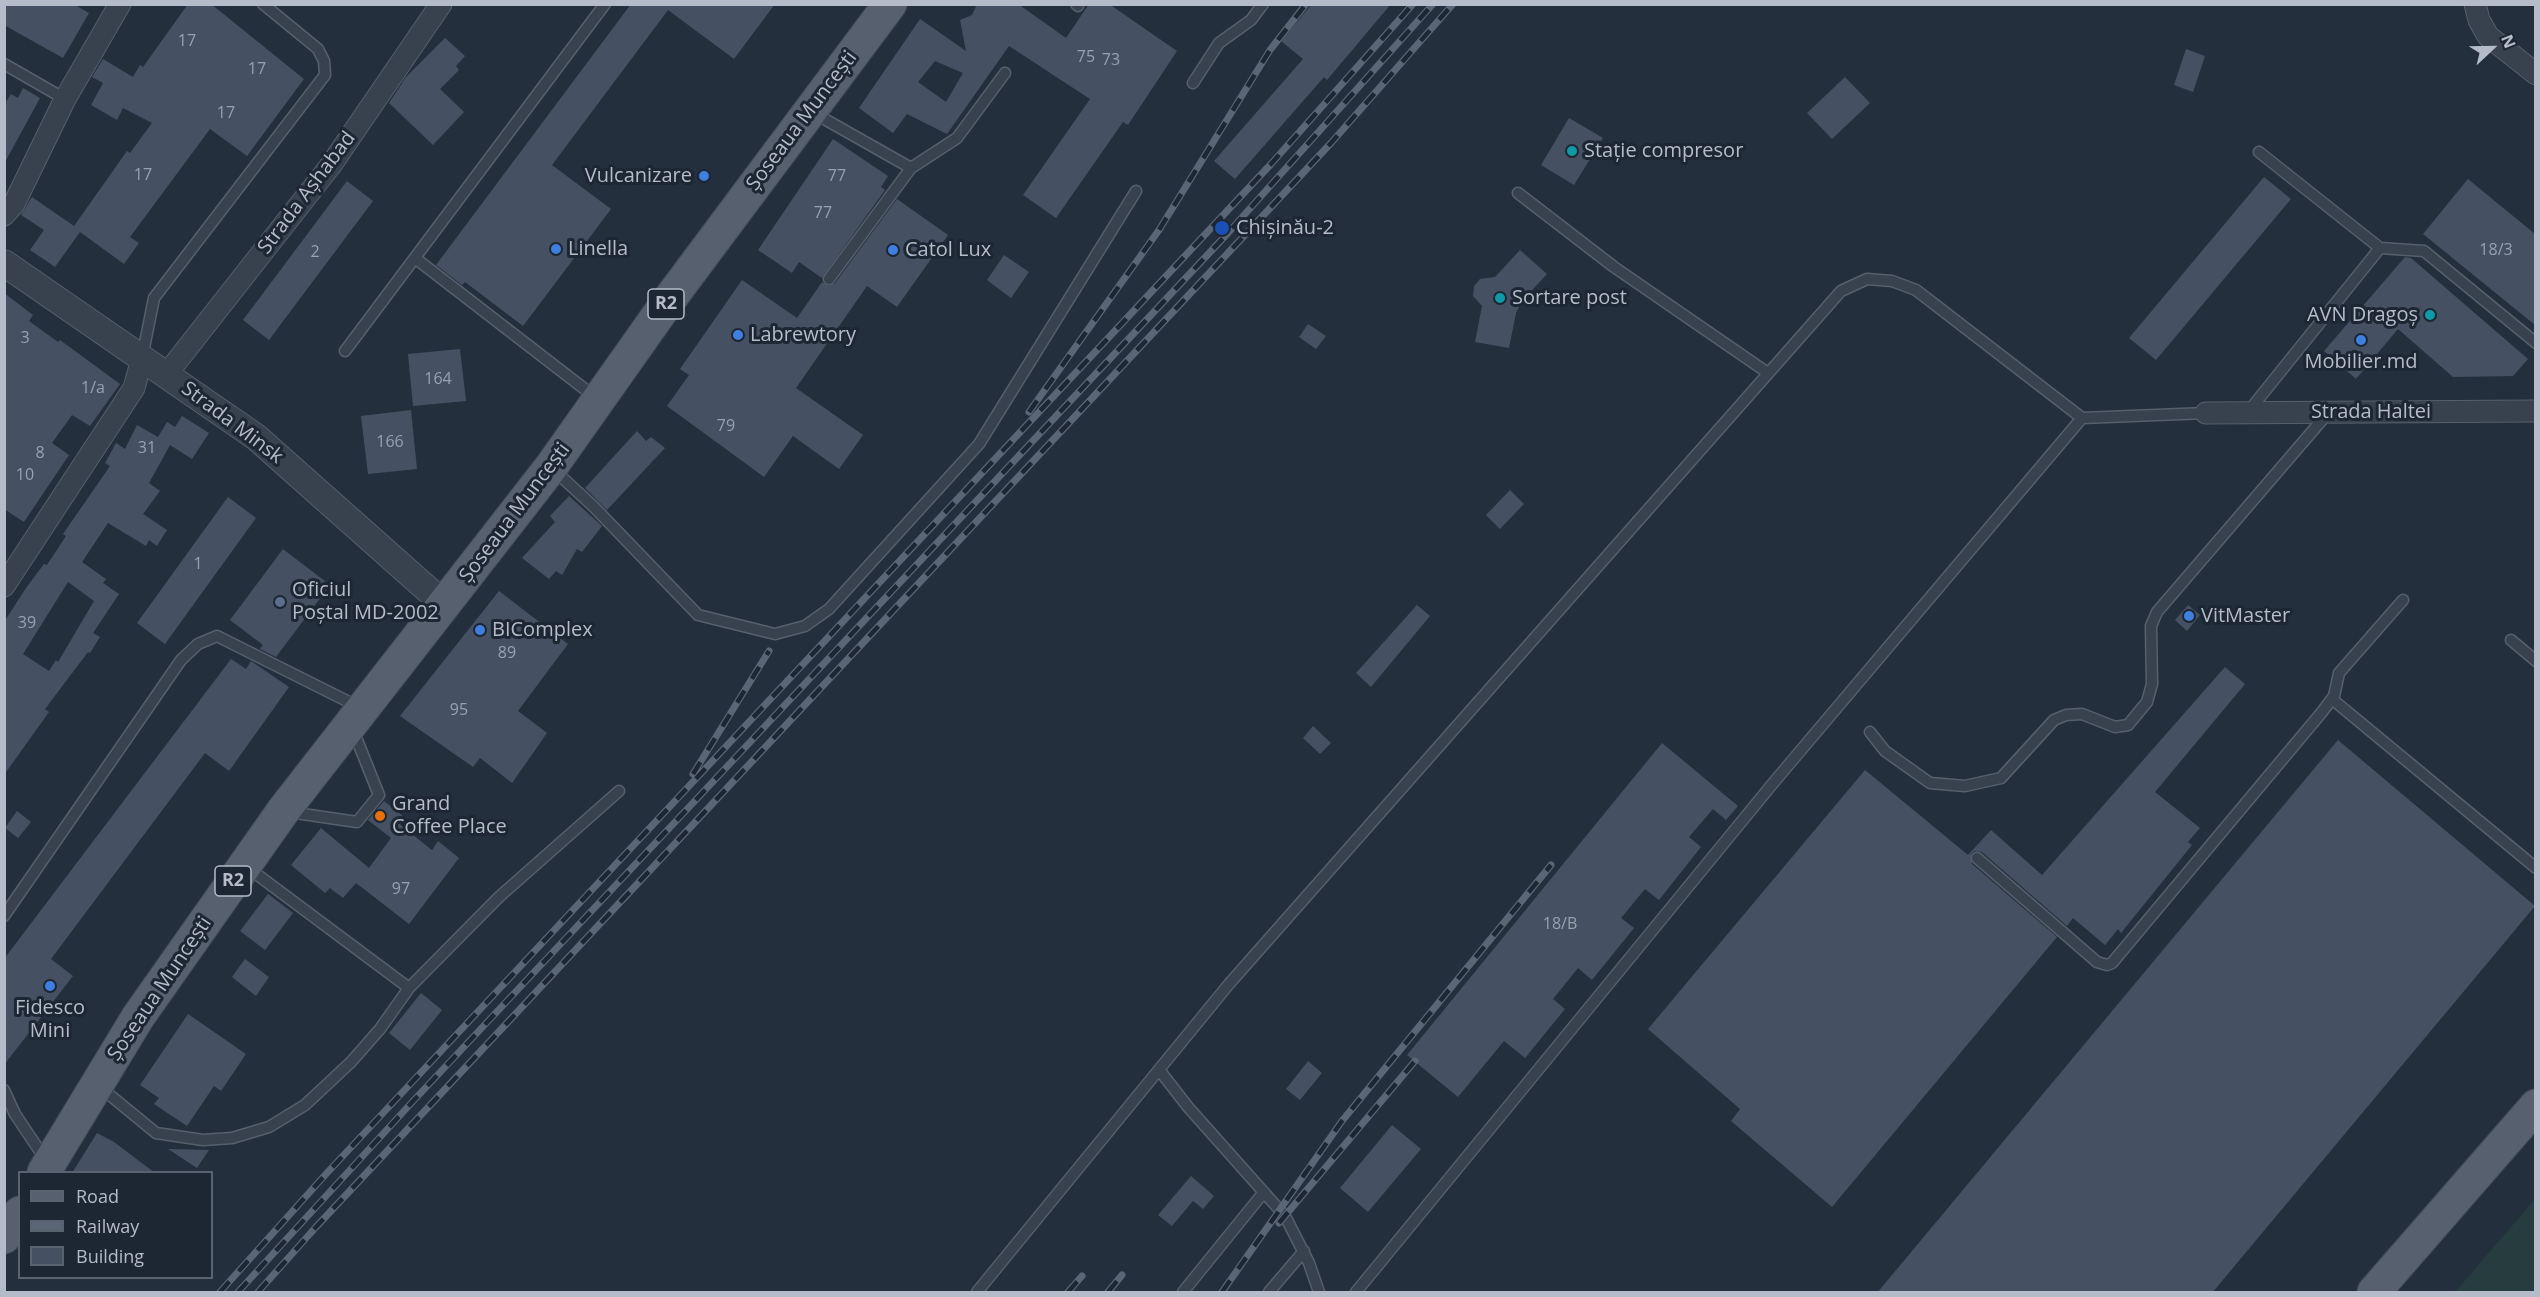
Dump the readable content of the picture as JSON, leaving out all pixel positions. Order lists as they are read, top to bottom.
{
  "streets": {
    "main road": ["Șoseaua Muncești", "R2"],
    "street": ["Strada Așhabad", "Strada Haltei", "Strada Minsk"]
  },
  "crossings": [
    ["Șoseaua Muncești", "Strada Minsk"],
    ["Strada Așhabad", "Strada Minsk"]
  ],
  "places": [
    "Stație compresor",
    "Vulcanizare",
    "Chișinău-2",
    "Linella",
    "Catol Lux",
    "Sortare post",
    "AVN Dragoș",
    "Labrewtory",
    "Mobilier.md",
    "Oficiul Poștal MD-2002",
    "VitMaster",
    "BIComplex",
    "Grand Coffee Place",
    "Fidesco Mini"
  ],
  "house_numbers": [
    "17",
    "75",
    "73",
    "17",
    "17",
    "17",
    "77",
    "77",
    "18/3",
    "2",
    "3",
    "164",
    "1/a",
    "79",
    "166",
    "31",
    "8",
    "10",
    "1",
    "39",
    "89",
    "95",
    "97",
    "18/B"
  ],
  "legend": ["Road", "Railway", "Building"],
  "north": "right"
}
